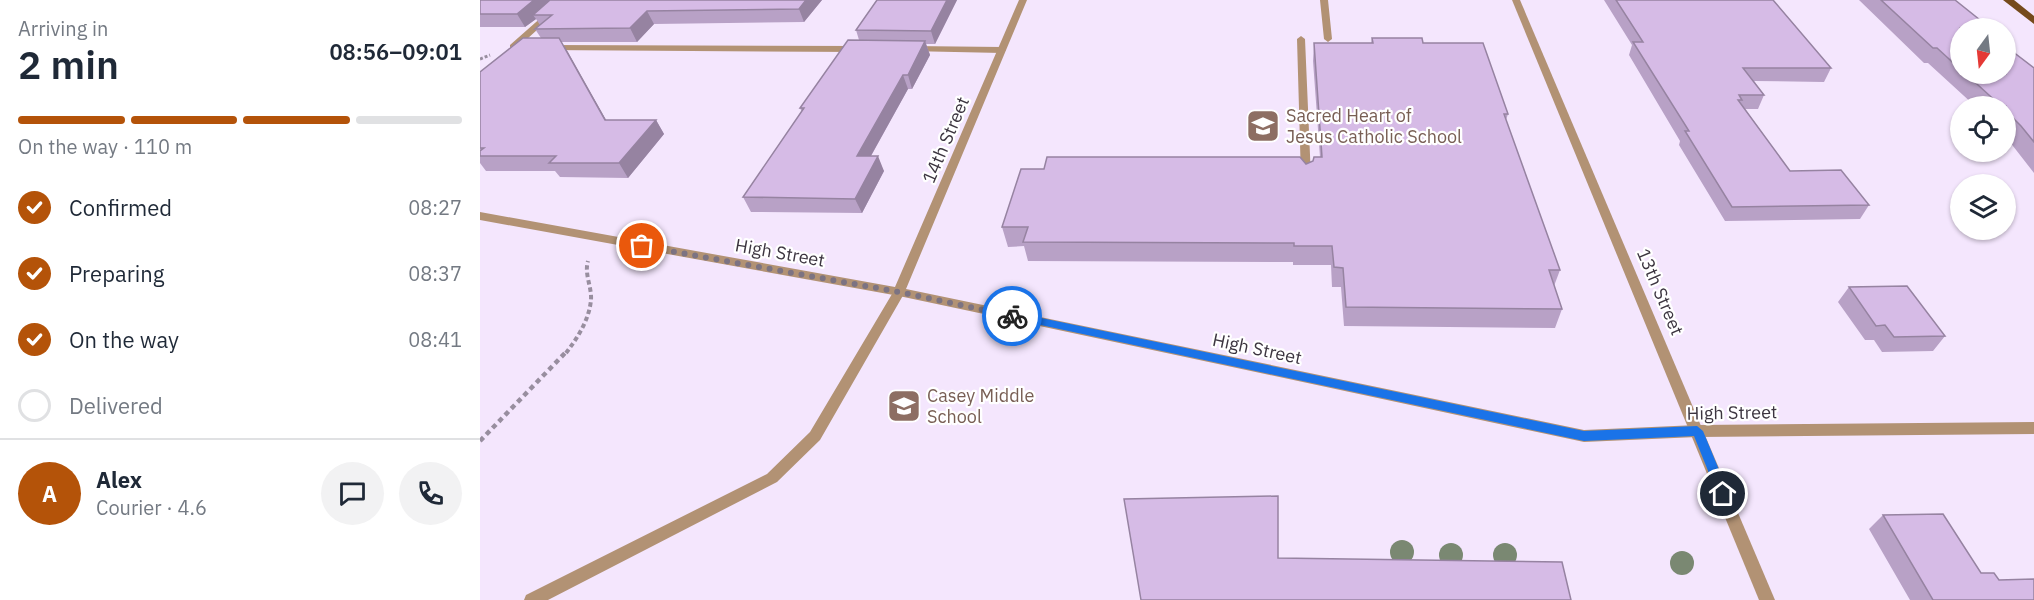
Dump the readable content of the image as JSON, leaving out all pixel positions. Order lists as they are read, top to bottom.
{
  "streets": {
    "street": ["14th Street", "High Street", "13th Street"]
  },
  "crossings": [
    ["14th Street", "High Street"],
    ["High Street", "13th Street"]
  ],
  "places": {
    "school or university": ["Sacred Heart of Jesus Catholic School", "Casey Middle School"]
  },
  "north": "bottom",
  "page": {
    "heading": ["2 min", "Arriving in", "08:56–09:01"],
    "panel": ["Alex", "Courier · 4.6"],
    "bar": "On the way · 110 m",
    "list": [
      ["Confirmed", "08:27"],
      ["Preparing", "08:37"],
      ["On the way", "08:41"],
      "Delivered"
    ],
    "round": "A"
  }
}
